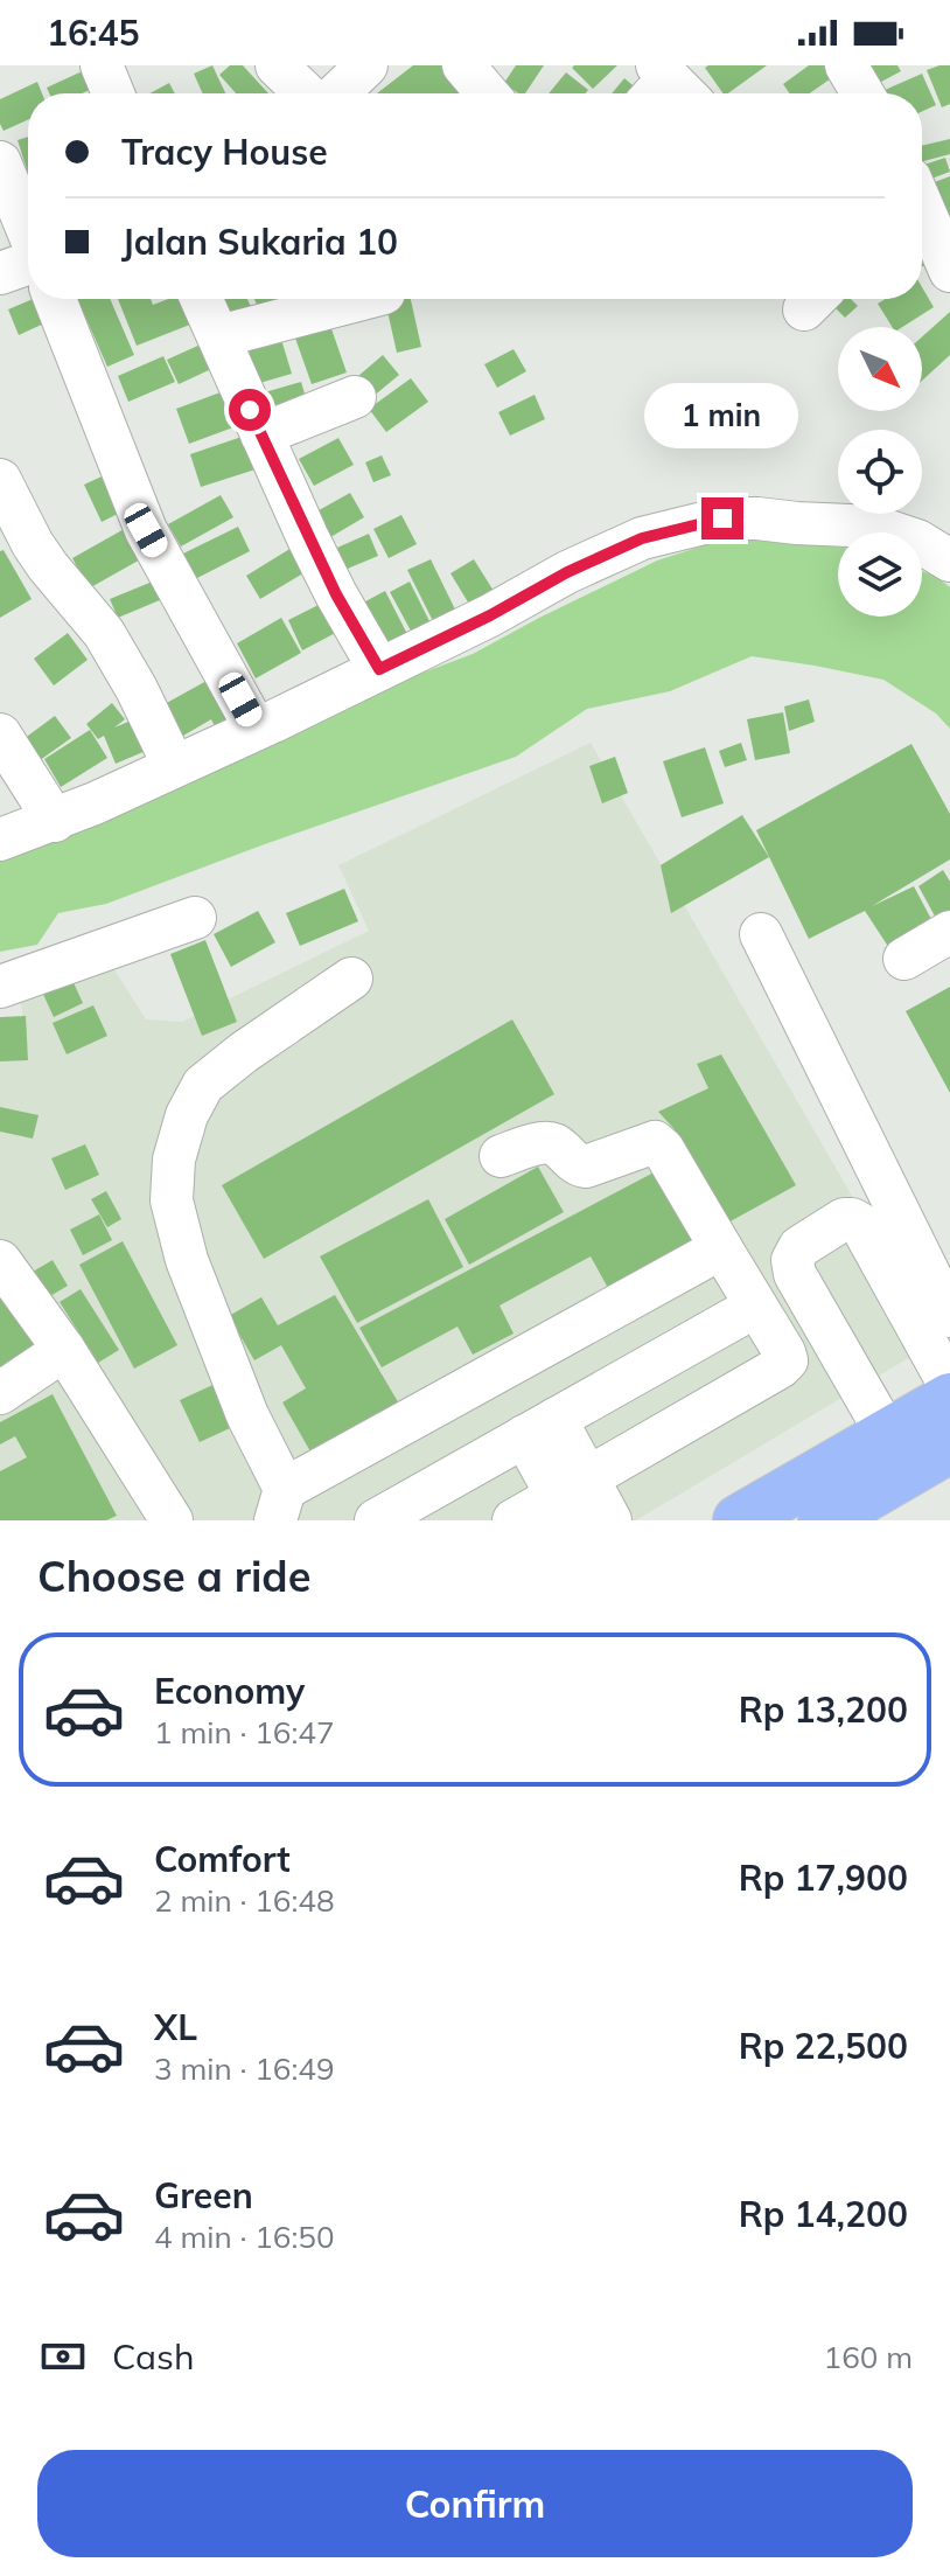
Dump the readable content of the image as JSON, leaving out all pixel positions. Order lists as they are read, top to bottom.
{
  "north": "bottom right",
  "page": {
    "status": "16:45",
    "banner": ["Tracy House", "Jalan Sukaria 10"],
    "bubble": "1 min",
    "heading": "Choose a ride",
    "list": [
      {
        "name": "Economy",
        "note": "1 min · 16:47",
        "value": "Rp 13,200"
      },
      {
        "name": "Comfort",
        "note": "2 min · 16:48",
        "value": "Rp 17,900"
      },
      {
        "name": "XL",
        "note": "3 min · 16:49",
        "value": "Rp 22,500"
      },
      {
        "name": "Green",
        "note": "4 min · 16:50",
        "value": "Rp 14,200"
      }
    ],
    "pay": ["Cash", "160 m"],
    "buttons": "Confirm"
  }
}
